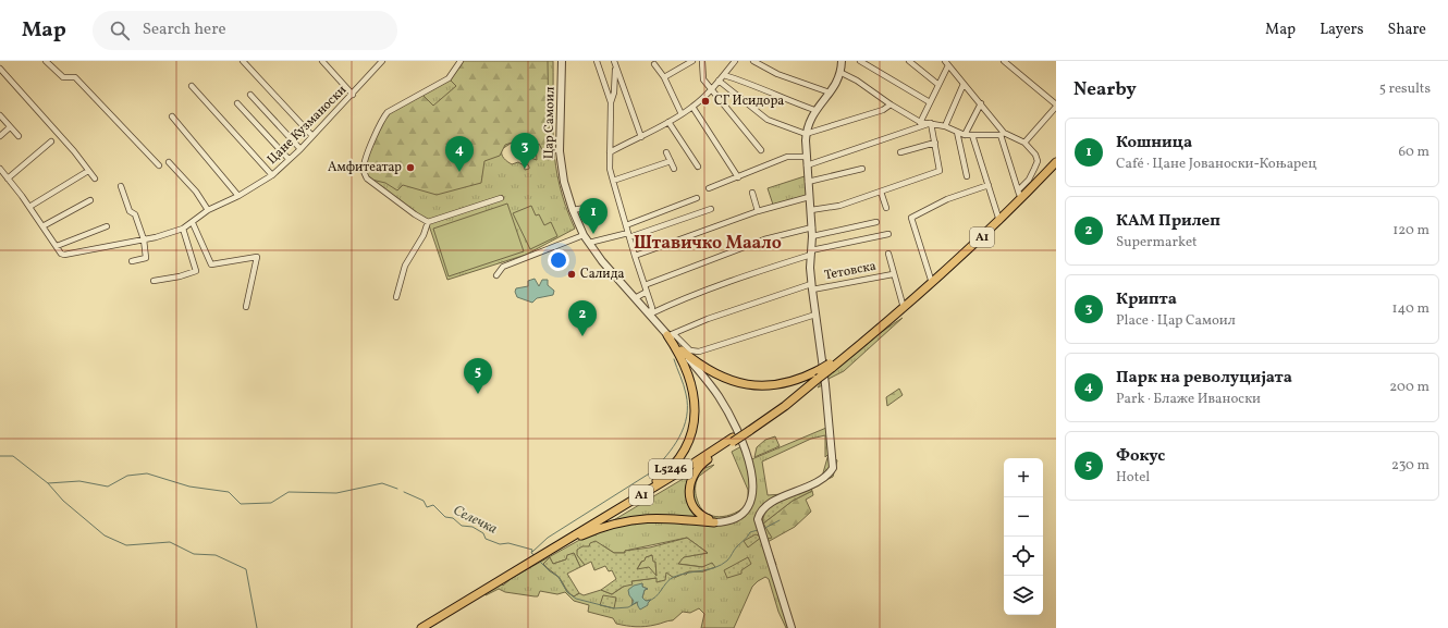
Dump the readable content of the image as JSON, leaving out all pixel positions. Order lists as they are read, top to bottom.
{
  "streets": {
    "main road": ["A1", "L5246"],
    "street": ["Цар Самоил", "Цане Кузманоски", "Тетовска"]
  },
  "crossings": [
    ["Цар Самоил", "Тетовска"],
    ["Цар Самоил", "L5246"],
    ["A1", "Тетовска"],
    ["A1", "L5246"],
    ["Тетовска", "L5246"]
  ],
  "districts": ["Штавичко Маало"],
  "water": ["Селечка"],
  "places": ["СГ Исидора", "Амфитеатар", "Салида"],
  "page": {
    "header": "Map",
    "search": "Search here",
    "nav": ["Map", "Layers", "Share"],
    "heading": ["Nearby", "5 results"],
    "list": [
      {
        "mark": "1",
        "name": "Кошница",
        "note": "Café · Цане Јованоски-Коњарец",
        "value": "60 m"
      },
      {
        "mark": "2",
        "name": "КАМ Прилеп",
        "note": "Supermarket",
        "value": "120 m"
      },
      {
        "mark": "3",
        "name": "Крипта",
        "note": "Place · Цар Самоил",
        "value": "140 m"
      },
      {
        "mark": "4",
        "name": "Парк на револуцијата",
        "note": "Park · Блаже Иваноски",
        "value": "200 m"
      },
      {
        "mark": "5",
        "name": "Фокус",
        "note": "Hotel",
        "value": "230 m"
      }
    ],
    "pins": [
      "3",
      "4",
      "1",
      "2",
      "5"
    ],
    "map_buttons": ["+", "−"]
  }
}
